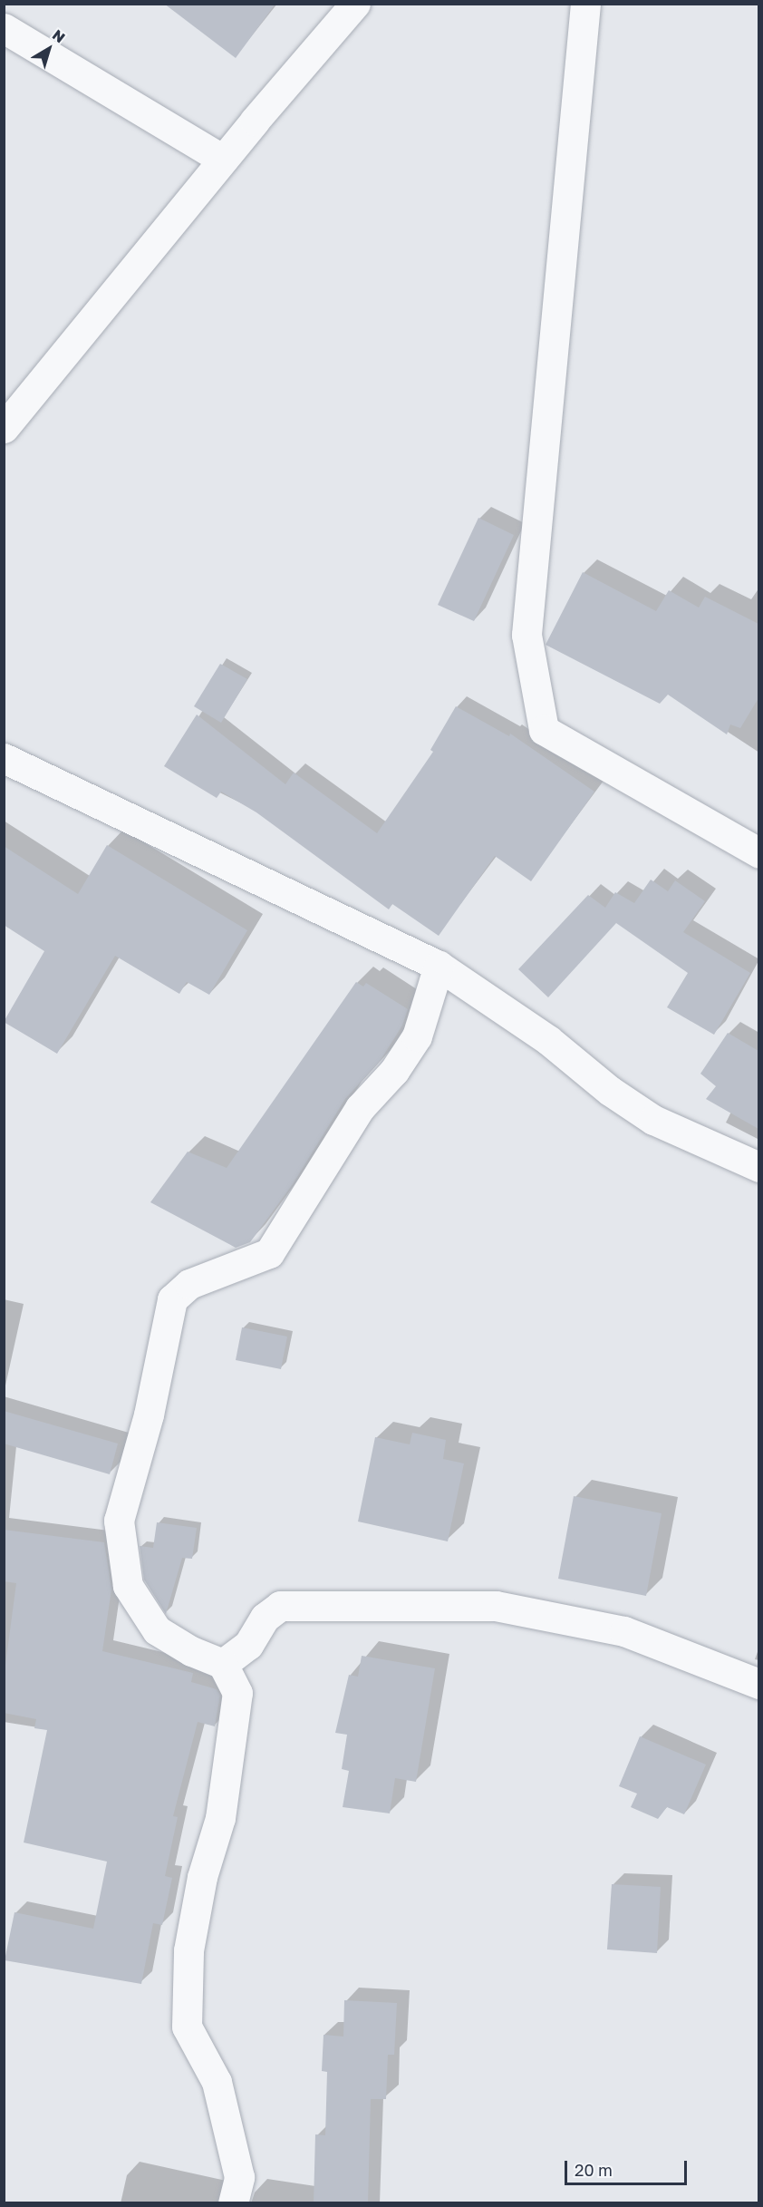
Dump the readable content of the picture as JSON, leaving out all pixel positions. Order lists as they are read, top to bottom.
{
  "scale_bar": "20 m",
  "north": "top right"
}
